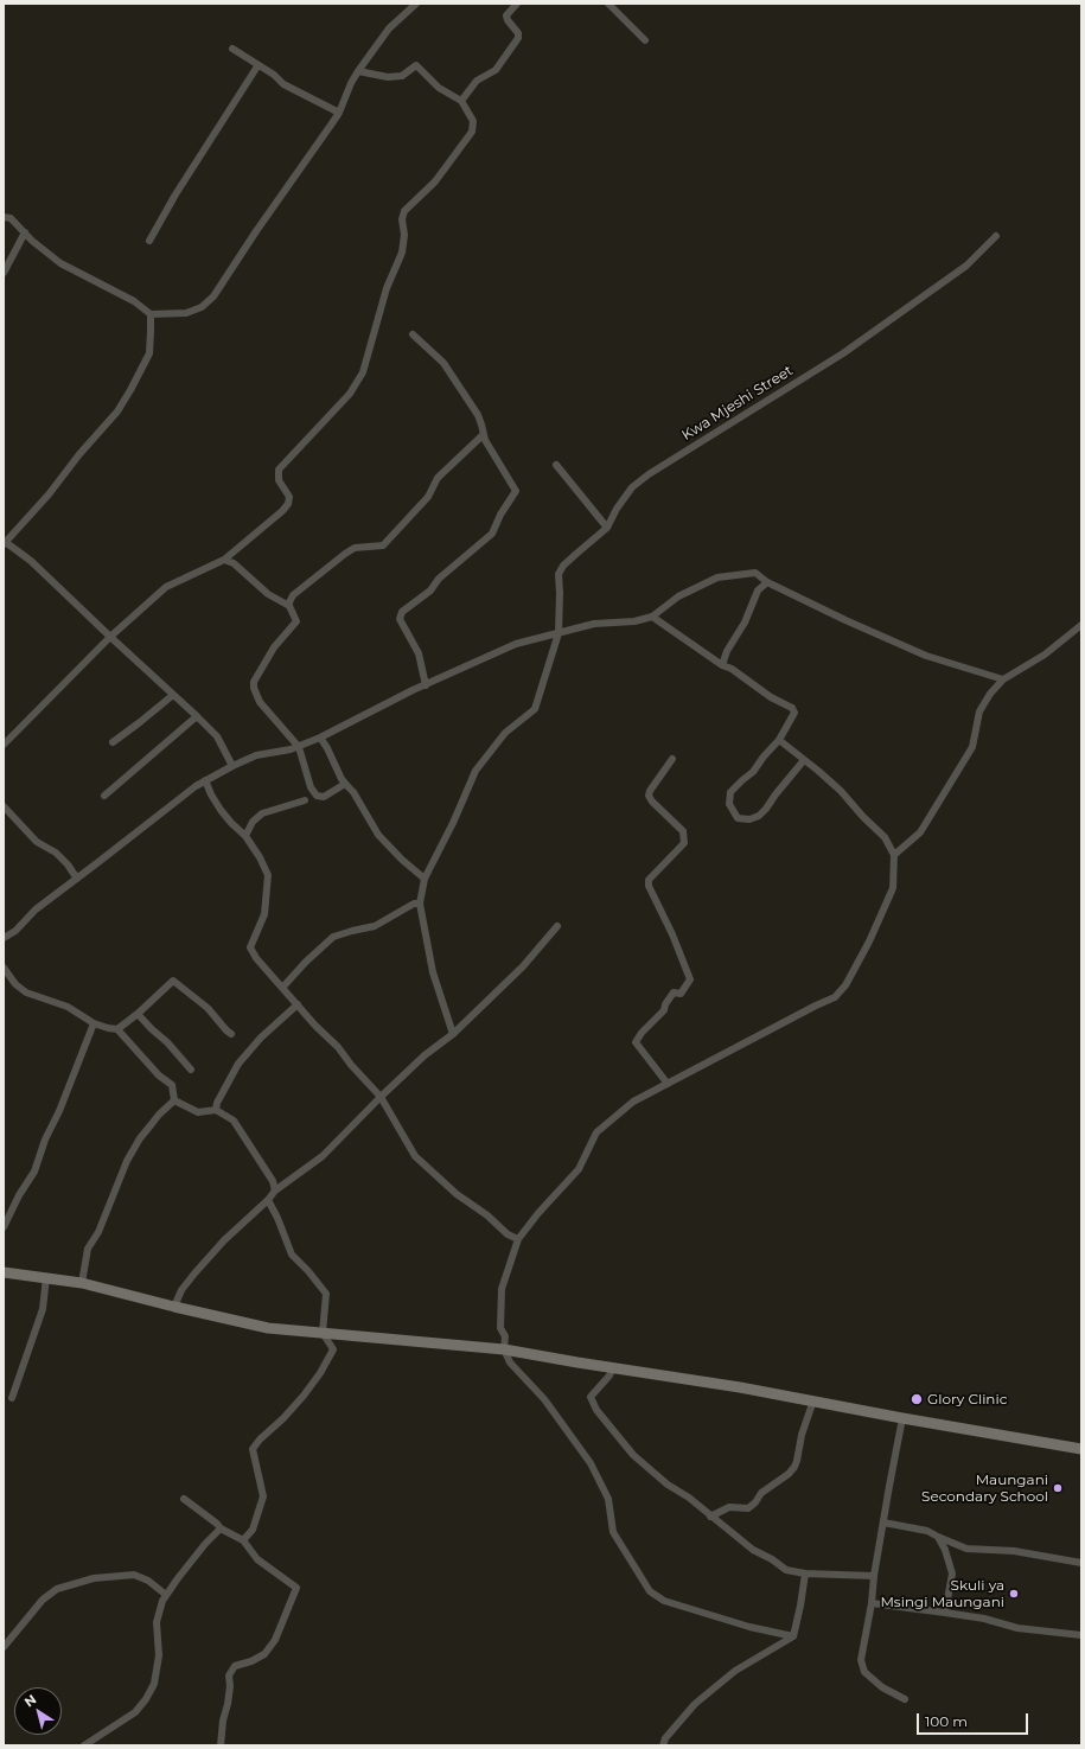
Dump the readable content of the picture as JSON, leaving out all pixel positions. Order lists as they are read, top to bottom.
{
  "streets": {
    "street": ["Kwa Mjeshi Street"]
  },
  "places": ["Glory Clinic", "Maungani Secondary School", "Skuli ya Msingi Maungani"],
  "scale_bar": "100 m",
  "north": "top left"
}
